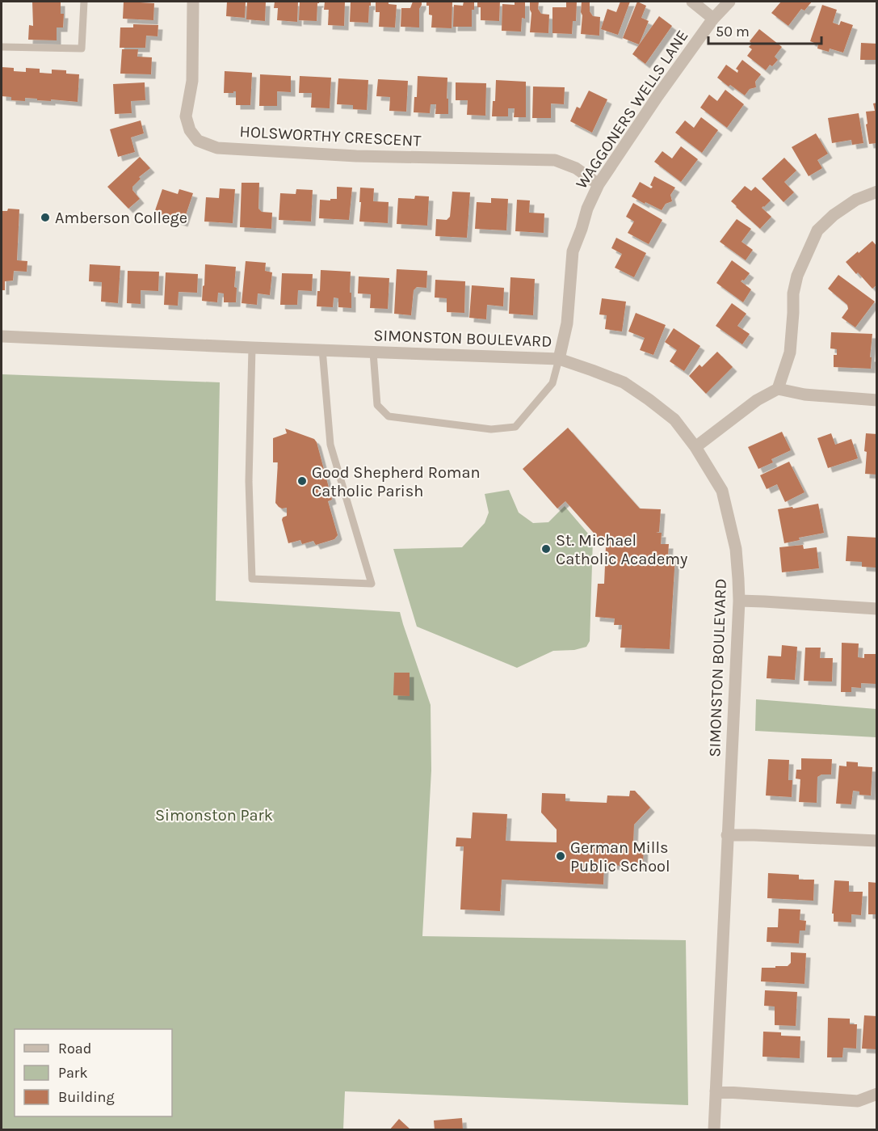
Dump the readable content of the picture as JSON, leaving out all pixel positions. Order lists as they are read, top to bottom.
{
  "streets": {
    "street": ["WAGGONERS WELLS LANE", "HOLSWORTHY CRESCENT", "SIMONSTON BOULEVARD"]
  },
  "crossings": [
    ["WAGGONERS WELLS LANE", "HOLSWORTHY CRESCENT"],
    ["WAGGONERS WELLS LANE", "SIMONSTON BOULEVARD"]
  ],
  "parks": ["Simonston Park"],
  "places": [
    "Amberson College",
    "Good Shepherd Roman Catholic Parish",
    "St. Michael Catholic Academy",
    "German Mills Public School"
  ],
  "legend": ["Road", "Park", "Building"],
  "scale_bar": "50 m"
}
